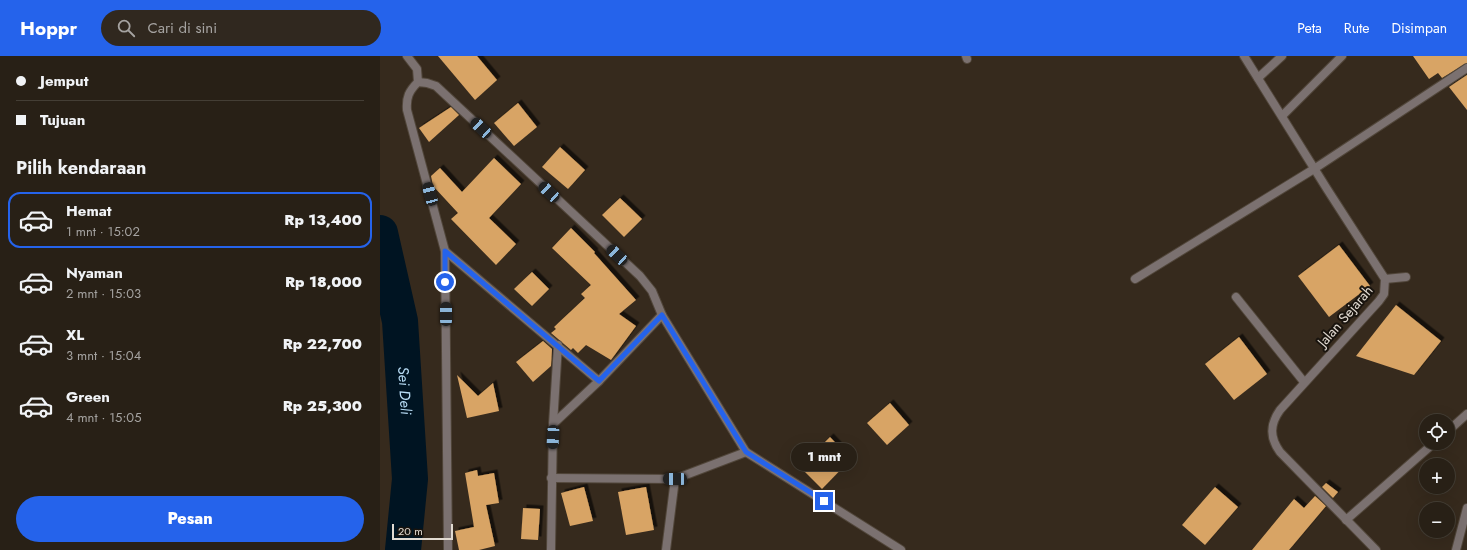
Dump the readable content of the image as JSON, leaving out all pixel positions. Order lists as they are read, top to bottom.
{
  "streets": {
    "street": ["Jalan Sejarah"]
  },
  "water": ["Sei Deli"],
  "scale_bar": "20 m",
  "page": {
    "header": "Hoppr",
    "search": "Cari di sini",
    "nav": ["Peta", "Rute", "Disimpan"],
    "banner": ["Jemput", "Tujuan"],
    "heading": "Pilih kendaraan",
    "list": [
      {
        "name": "Hemat",
        "note": "1 mnt · 15:02",
        "value": "Rp 13,400"
      },
      {
        "name": "Nyaman",
        "note": "2 mnt · 15:03",
        "value": "Rp 18,000"
      },
      {
        "name": "XL",
        "note": "3 mnt · 15:04",
        "value": "Rp 22,700"
      },
      {
        "name": "Green",
        "note": "4 mnt · 15:05",
        "value": "Rp 25,300"
      }
    ],
    "map_buttons": ["+", "−"],
    "bubble": "1 mnt",
    "buttons": "Pesan",
    "scale": "20 m"
  }
}
